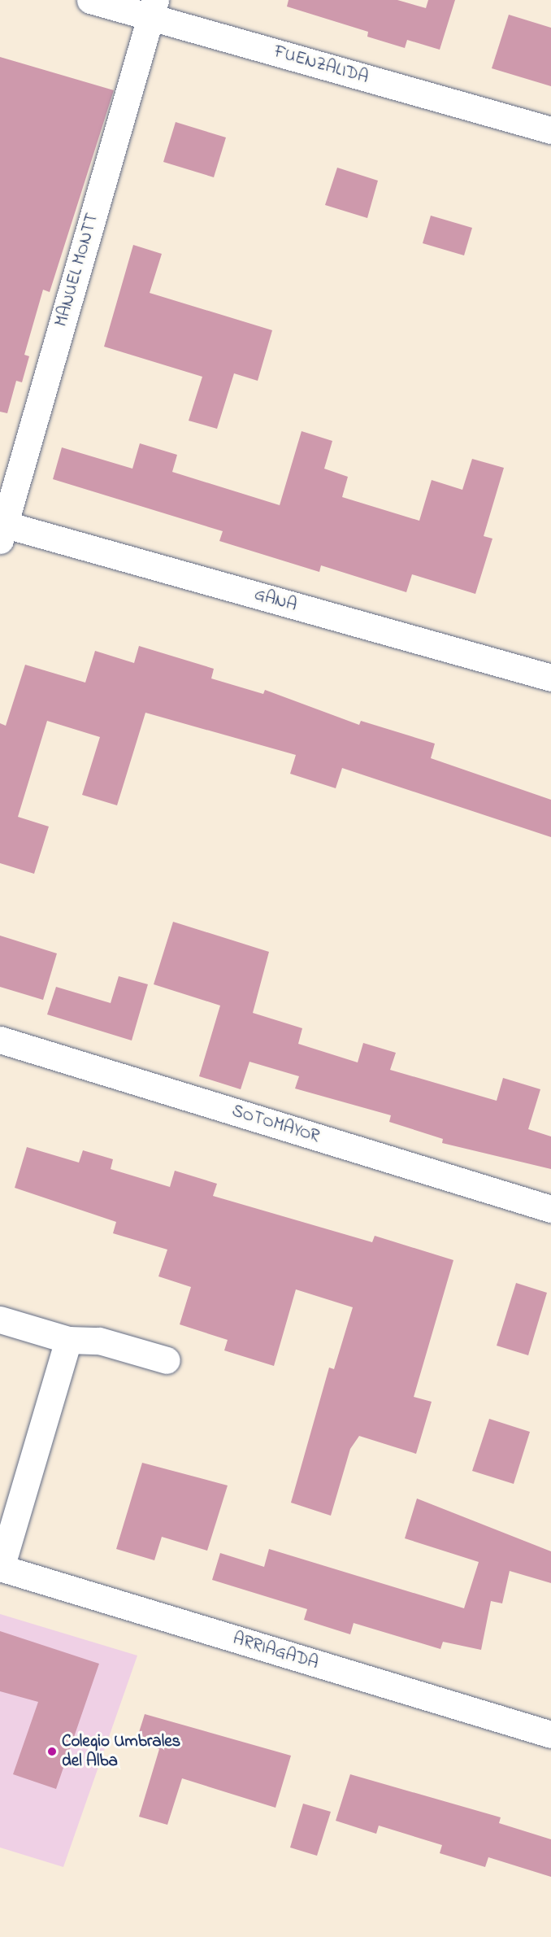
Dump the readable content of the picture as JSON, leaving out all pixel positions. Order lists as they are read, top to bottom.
{
  "streets": {
    "street": [
      "FUENZALIDA",
      "MANUEL MONTT",
      "GANA",
      "SOTOMAYOR",
      "ARRIAGADA"
    ]
  },
  "crossings": [
    ["FUENZALIDA", "MANUEL MONTT"],
    ["MANUEL MONTT", "GANA"]
  ],
  "places": ["Colegio Umbrales del Alba"]
}
